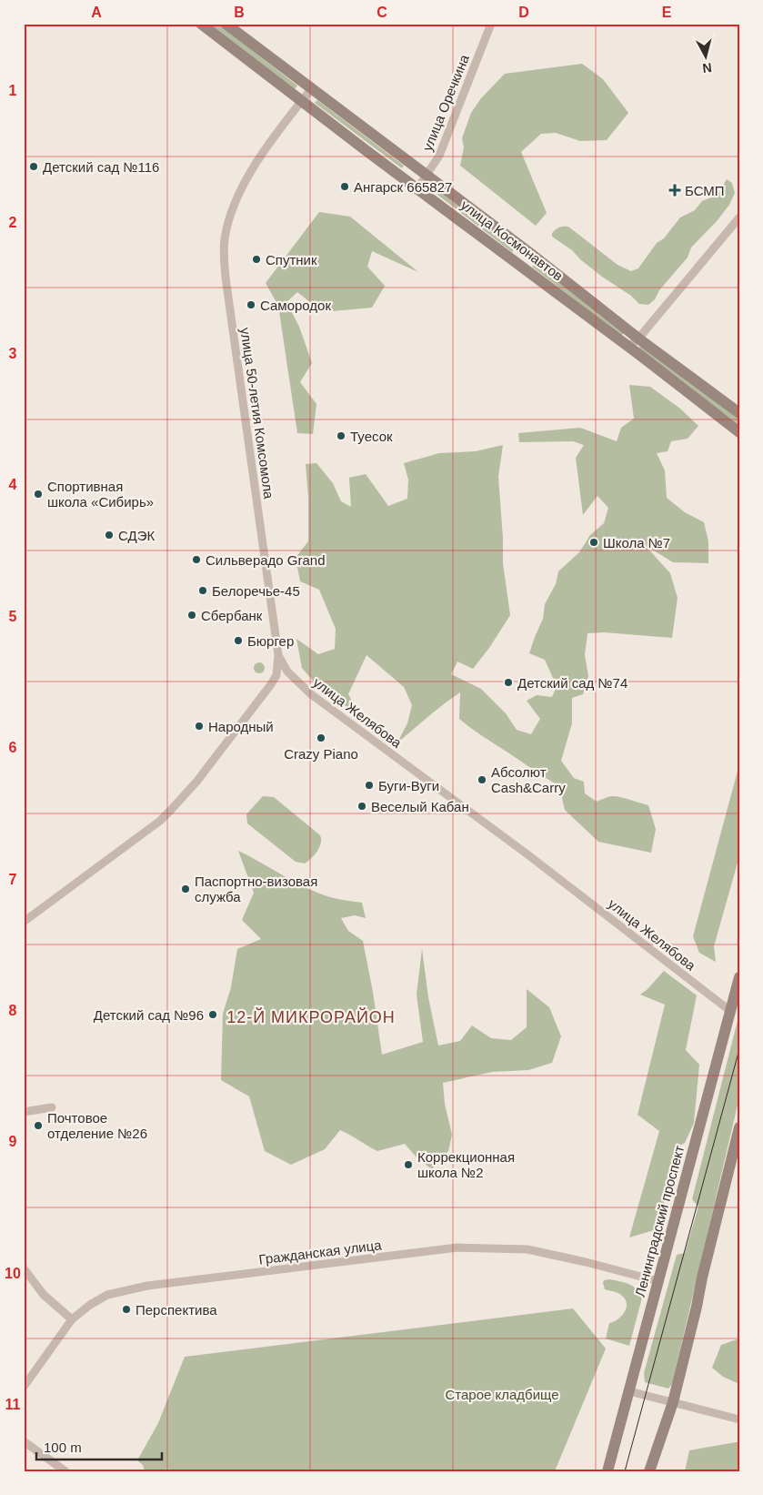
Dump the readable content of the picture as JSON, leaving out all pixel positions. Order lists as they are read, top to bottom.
{
  "streets": {
    "street": [
      "улица Оречкина",
      "улица Космонавтов",
      "улица 50-летия Комсомола",
      "улица Желябова",
      "Ленинградский проспект",
      "Гражданская улица"
    ]
  },
  "crossings": [
    ["улица Оречкина", "улица Космонавтов"],
    ["улица Космонавтов", "улица 50-летия Комсомола"],
    ["улица 50-летия Комсомола", "улица Желябова"],
    ["улица Желябова", "Ленинградский проспект"],
    ["Ленинградский проспект", "Гражданская улица"]
  ],
  "districts": ["12-Й МИКРОРАЙОН"],
  "parks": ["Старое кладбище"],
  "places": {
    "other": [
      "Детский сад №116",
      "Ангарск 665827",
      "Спутник",
      "Самородок",
      "Туесок",
      "Спортивная школа «Сибирь»",
      "СДЭК",
      "Школа №7",
      "Сильверадо Grand",
      "Белоречье-45",
      "Сбербанк",
      "Бюргер",
      "Детский сад №74",
      "Народный",
      "Crazy Piano",
      "Абсолют Cash&Carry",
      "Буги-Вуги",
      "Веселый Кабан",
      "Паспортно-визовая служба",
      "Детский сад №96",
      "Почтовое отделение №26",
      "Коррекционная школа №2",
      "Перспектива"
    ],
    "health": ["БСМП"]
  },
  "scale_bar": "100 m",
  "north": "bottom",
  "grid": {
    "columns": [
      "A",
      "B",
      "C",
      "D",
      "E"
    ],
    "rows": [
      "1",
      "2",
      "3",
      "4",
      "5",
      "6",
      "7",
      "8",
      "9",
      "10",
      "11"
    ]
  }
}
